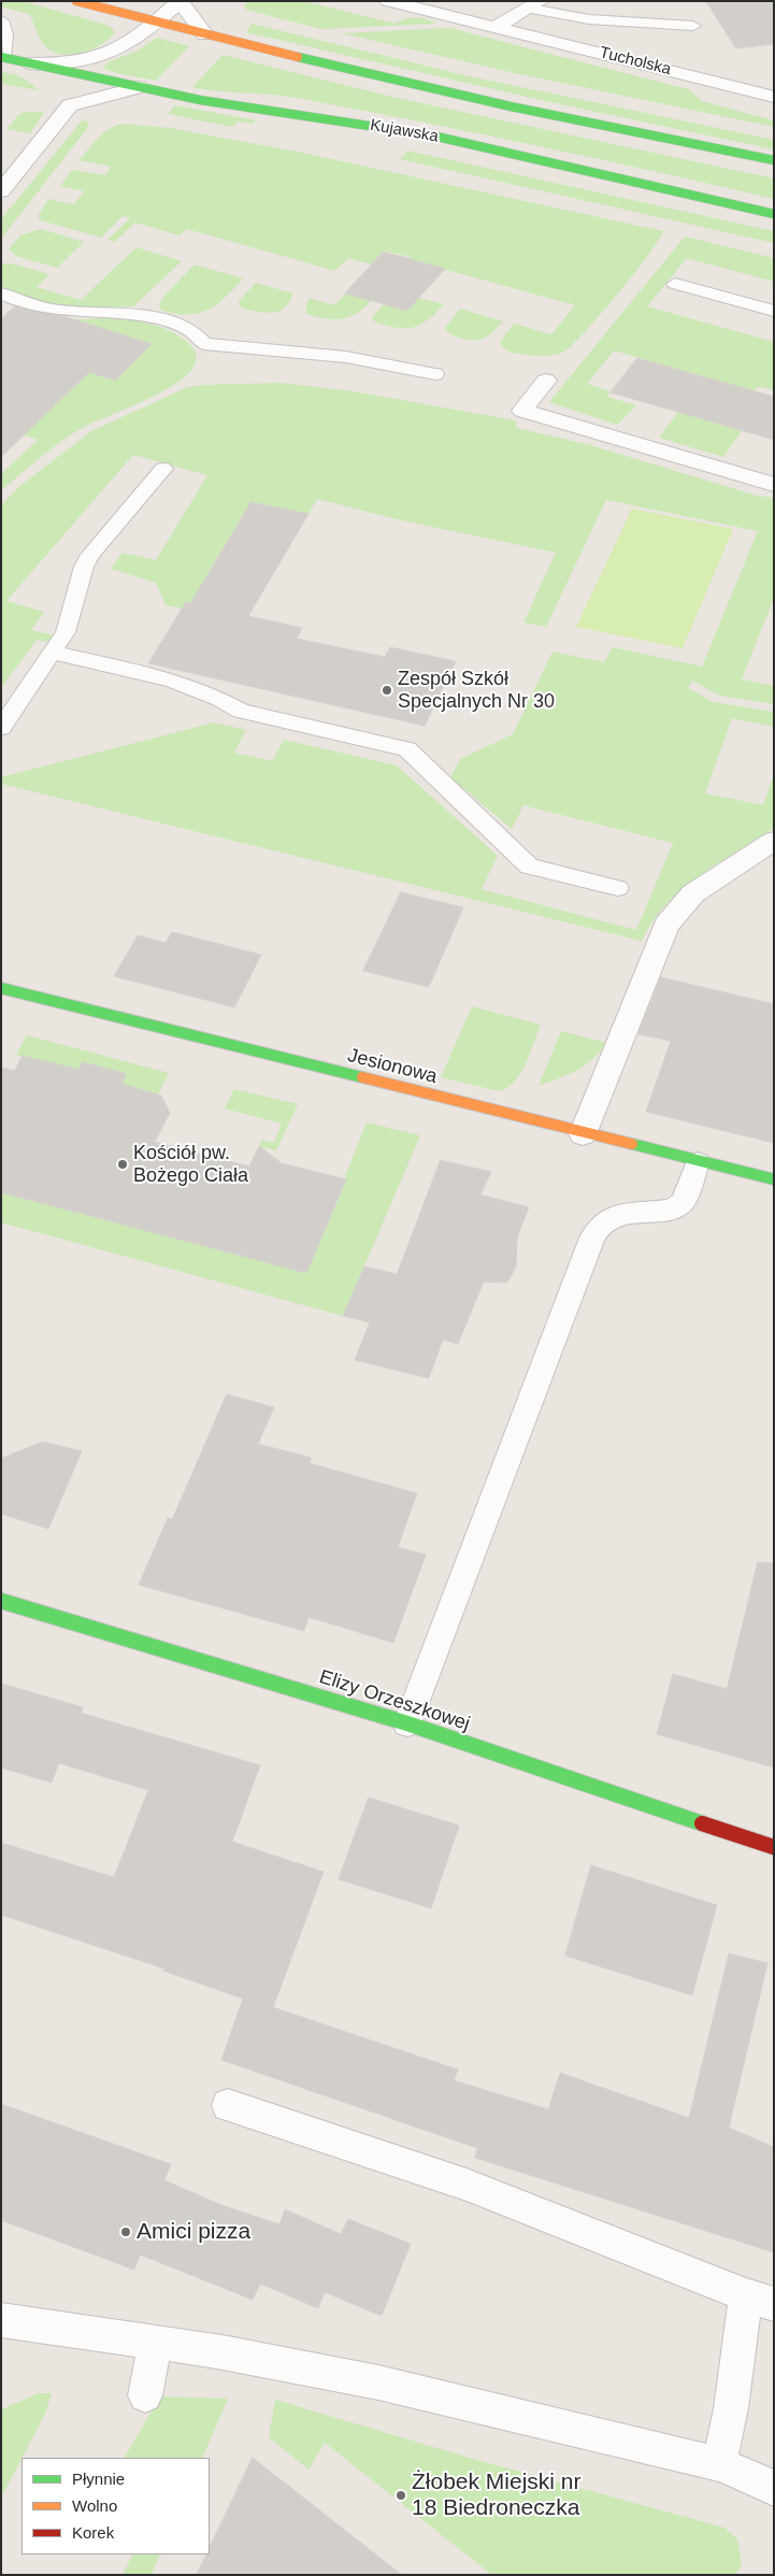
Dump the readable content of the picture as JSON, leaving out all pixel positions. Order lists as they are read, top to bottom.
{
  "streets": {
    "main road": ["Kujawska", "Jesionowa", "Elizy Orzeszkowej"],
    "street": ["Tucholska"]
  },
  "places": [
    "Zespół Szkół Specjalnych Nr 30",
    "Kościół pw. Bożego Ciała",
    "Amici pizza",
    "Żłobek Miejski nr 18 Biedroneczka"
  ],
  "legend": ["Płynnie", "Wolno", "Korek"]
}
